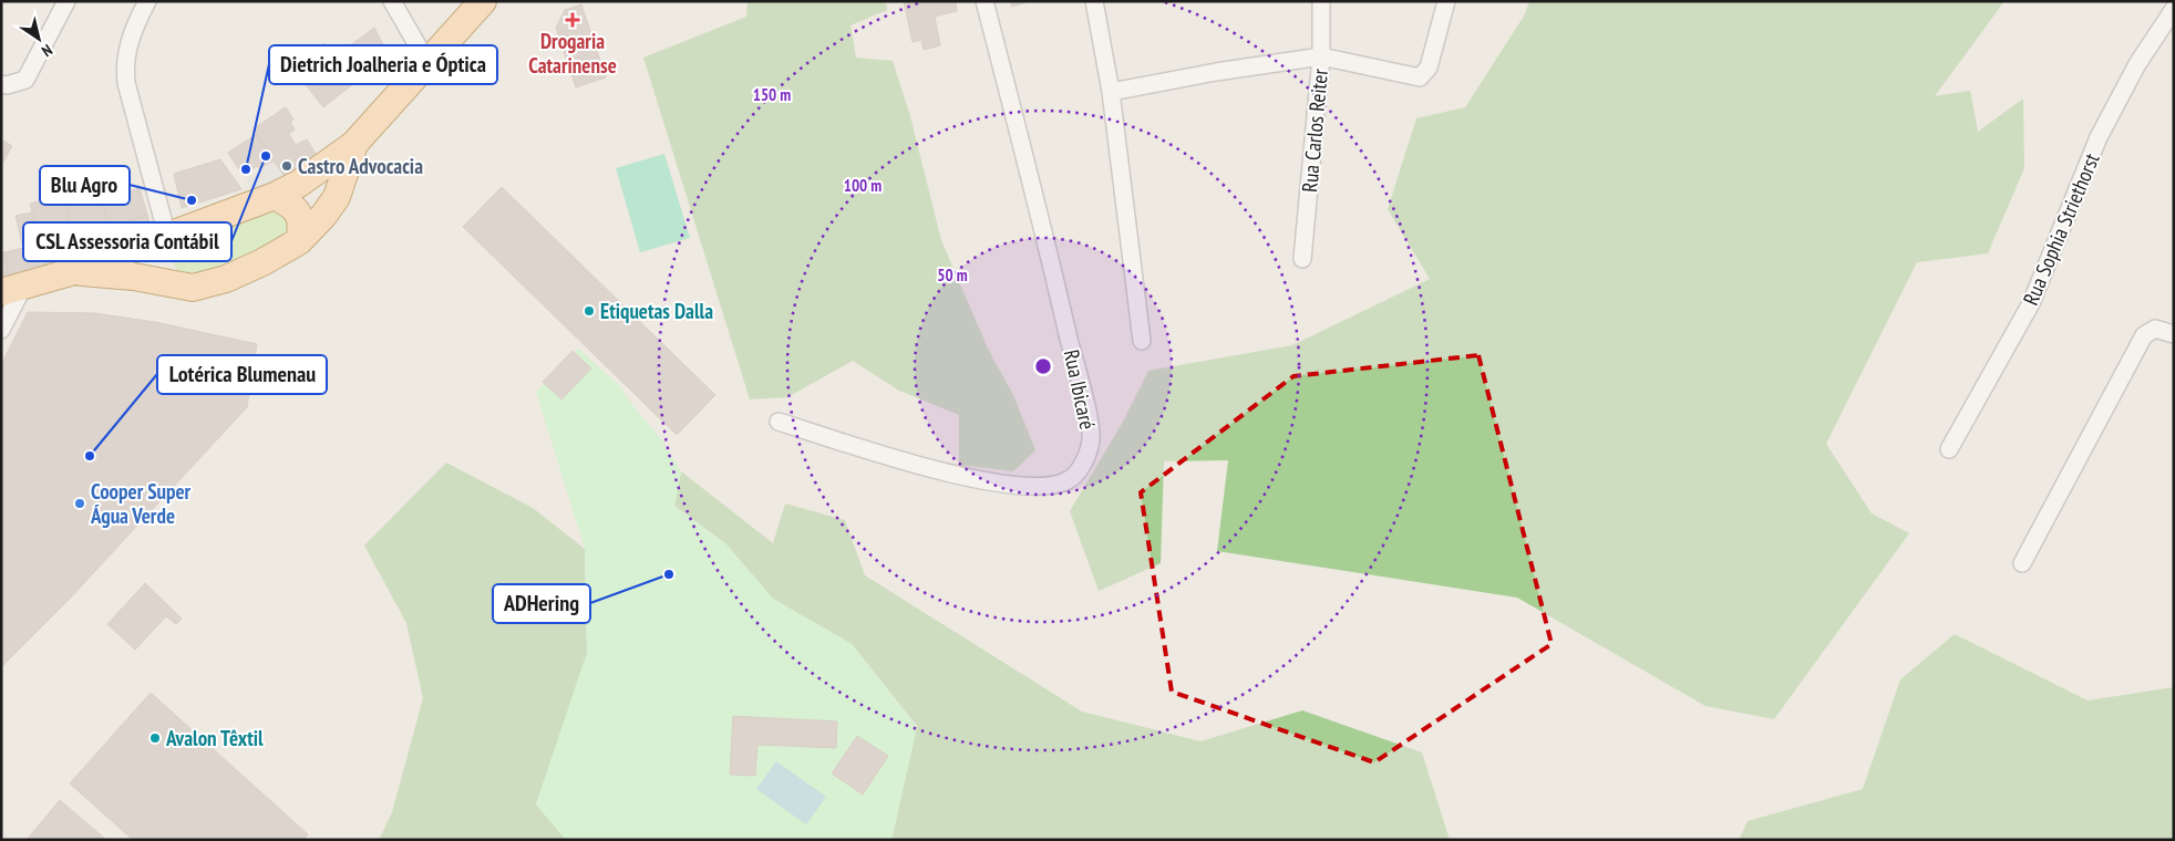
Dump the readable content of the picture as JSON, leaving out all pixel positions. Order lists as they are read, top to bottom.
{
  "streets": {
    "street": ["Rua Carlos Reiter", "Rua Sophia Striethorst", "Rua Ibicaré"]
  },
  "places": {
    "health": ["Drogaria Catarinense"],
    "other": [
      "CSL Assessoria Contábil",
      "Castro Advocacia",
      "Dietrich Joalheria e Óptica",
      "Blu Agro",
      "Etiquetas Dalla",
      "Lotérica Blumenau",
      "Cooper Super Água Verde",
      "ADHering",
      "Avalon Têxtil"
    ]
  },
  "north": "bottom right",
  "rings": ["150 m", "100 m", "50 m"]
}
